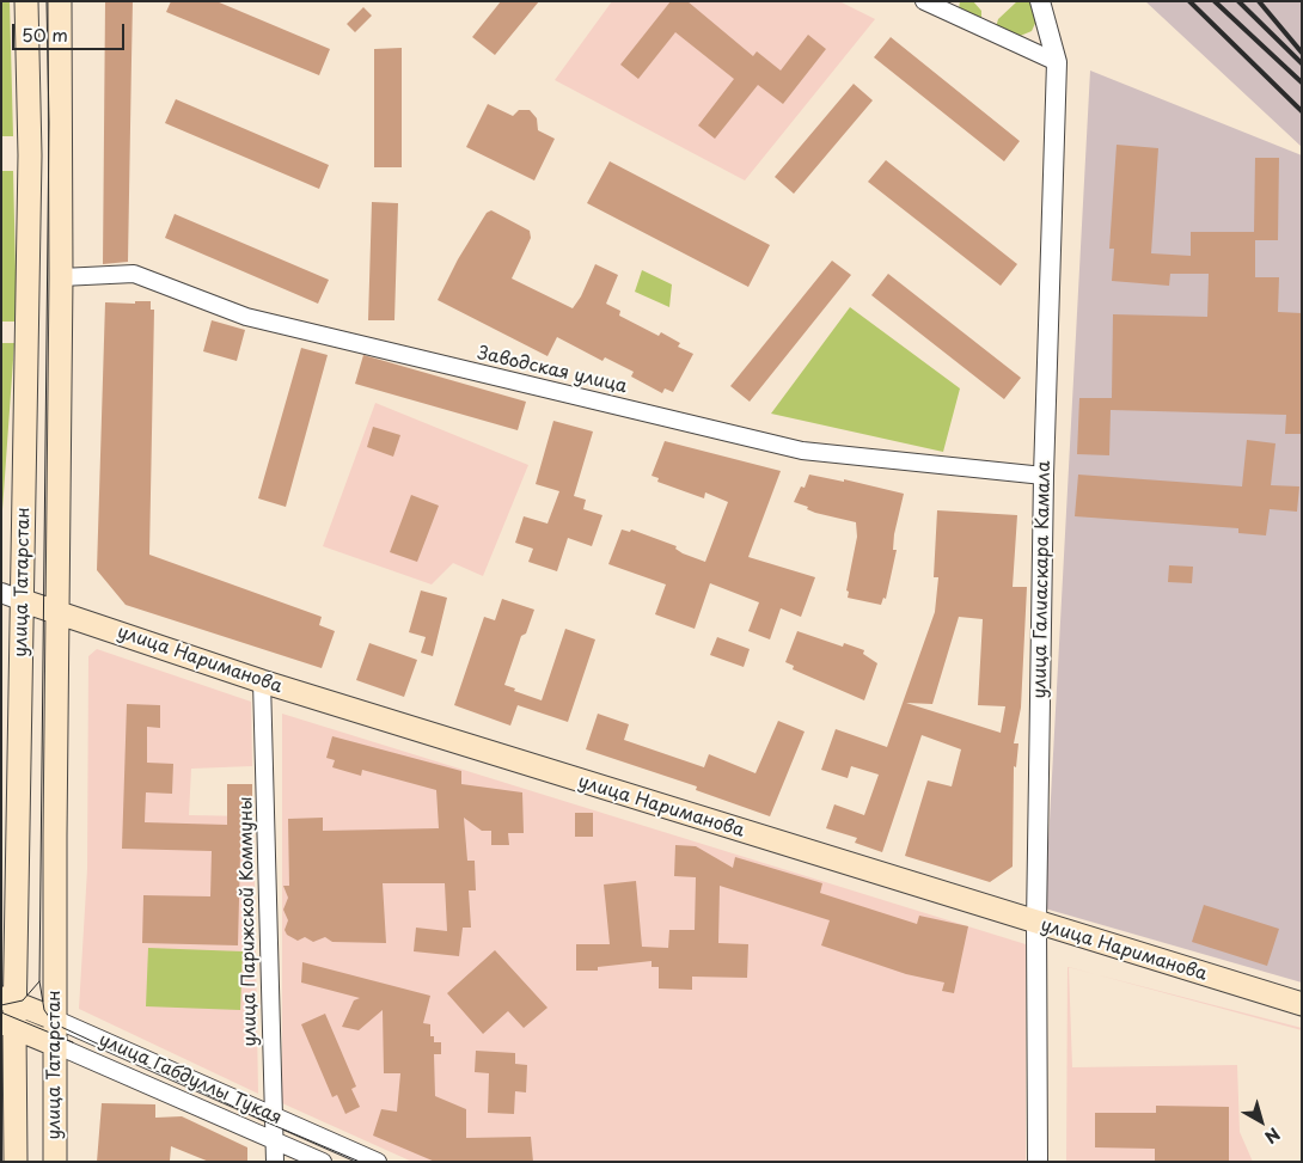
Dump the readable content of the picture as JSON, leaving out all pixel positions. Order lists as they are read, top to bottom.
{
  "streets": {
    "main road": ["улица Татарстан", "улица Нариманова", "улица Габдуллы Тукая"],
    "street": ["Заводская улица", "улица Галиаскара Камала", "улица Парижской Коммуны"]
  },
  "crossings": [
    ["Заводская улица", "улица Галиаскара Камала"],
    ["Заводская улица", "улица Татарстан"],
    ["улица Галиаскара Камала", "улица Нариманова"],
    ["улица Татарстан", "улица Нариманова"],
    ["улица Татарстан", "улица Габдуллы Тукая"],
    ["улица Нариманова", "улица Парижской Коммуны"],
    ["улица Парижской Коммуны", "улица Габдуллы Тукая"]
  ],
  "scale_bar": "50 m",
  "north": "bottom right"
}
